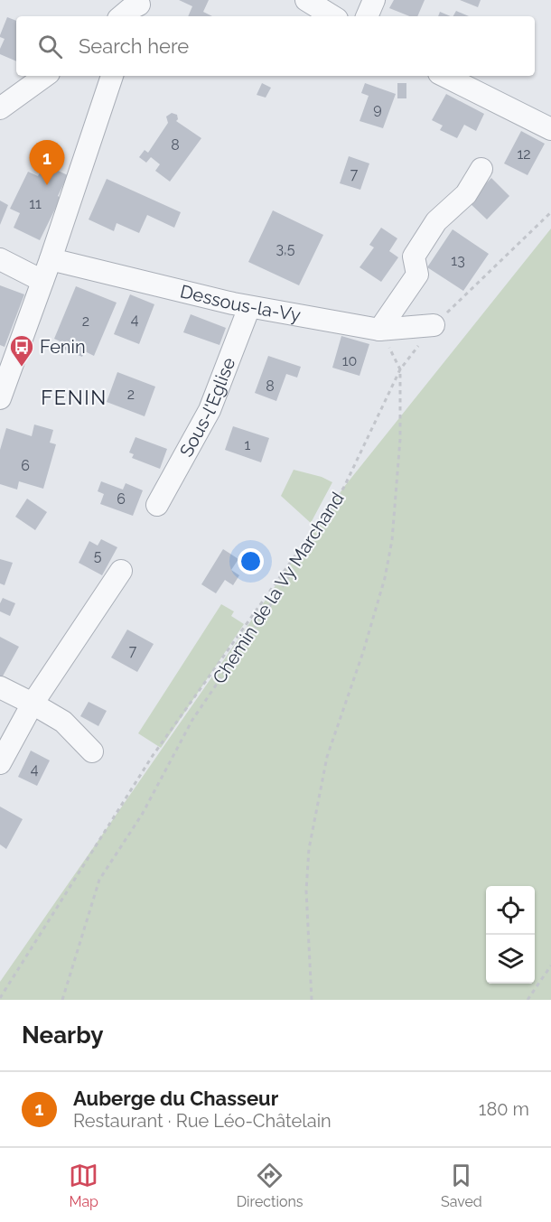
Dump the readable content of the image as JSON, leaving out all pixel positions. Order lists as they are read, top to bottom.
{
  "streets": {
    "street": ["Dessous-la-Vy", "Sous-l'Eglise"],
    "path": ["Chemin de la Vy Marchand"]
  },
  "crossings": [
    ["Dessous-la-Vy", "Sous-l'Eglise"],
    ["Dessous-la-Vy", "Chemin de la Vy Marchand"]
  ],
  "districts": ["FENIN"],
  "places": {
    "bus stop": ["Fenin"]
  },
  "house_numbers": [
    "9",
    "8",
    "12",
    "7",
    "11",
    "3,5",
    "13",
    "4",
    "2",
    "10",
    "8",
    "2",
    "1",
    "6",
    "6",
    "5",
    "7",
    "4"
  ],
  "page": {
    "search": "Search here",
    "pins": "1",
    "heading": "Nearby",
    "list": [
      {
        "mark": "1",
        "name": "Auberge du Chasseur",
        "note": "Restaurant · Rue Léo-Châtelain",
        "value": "180 m"
      }
    ],
    "nav": ["Map", "Directions", "Saved"]
  }
}
